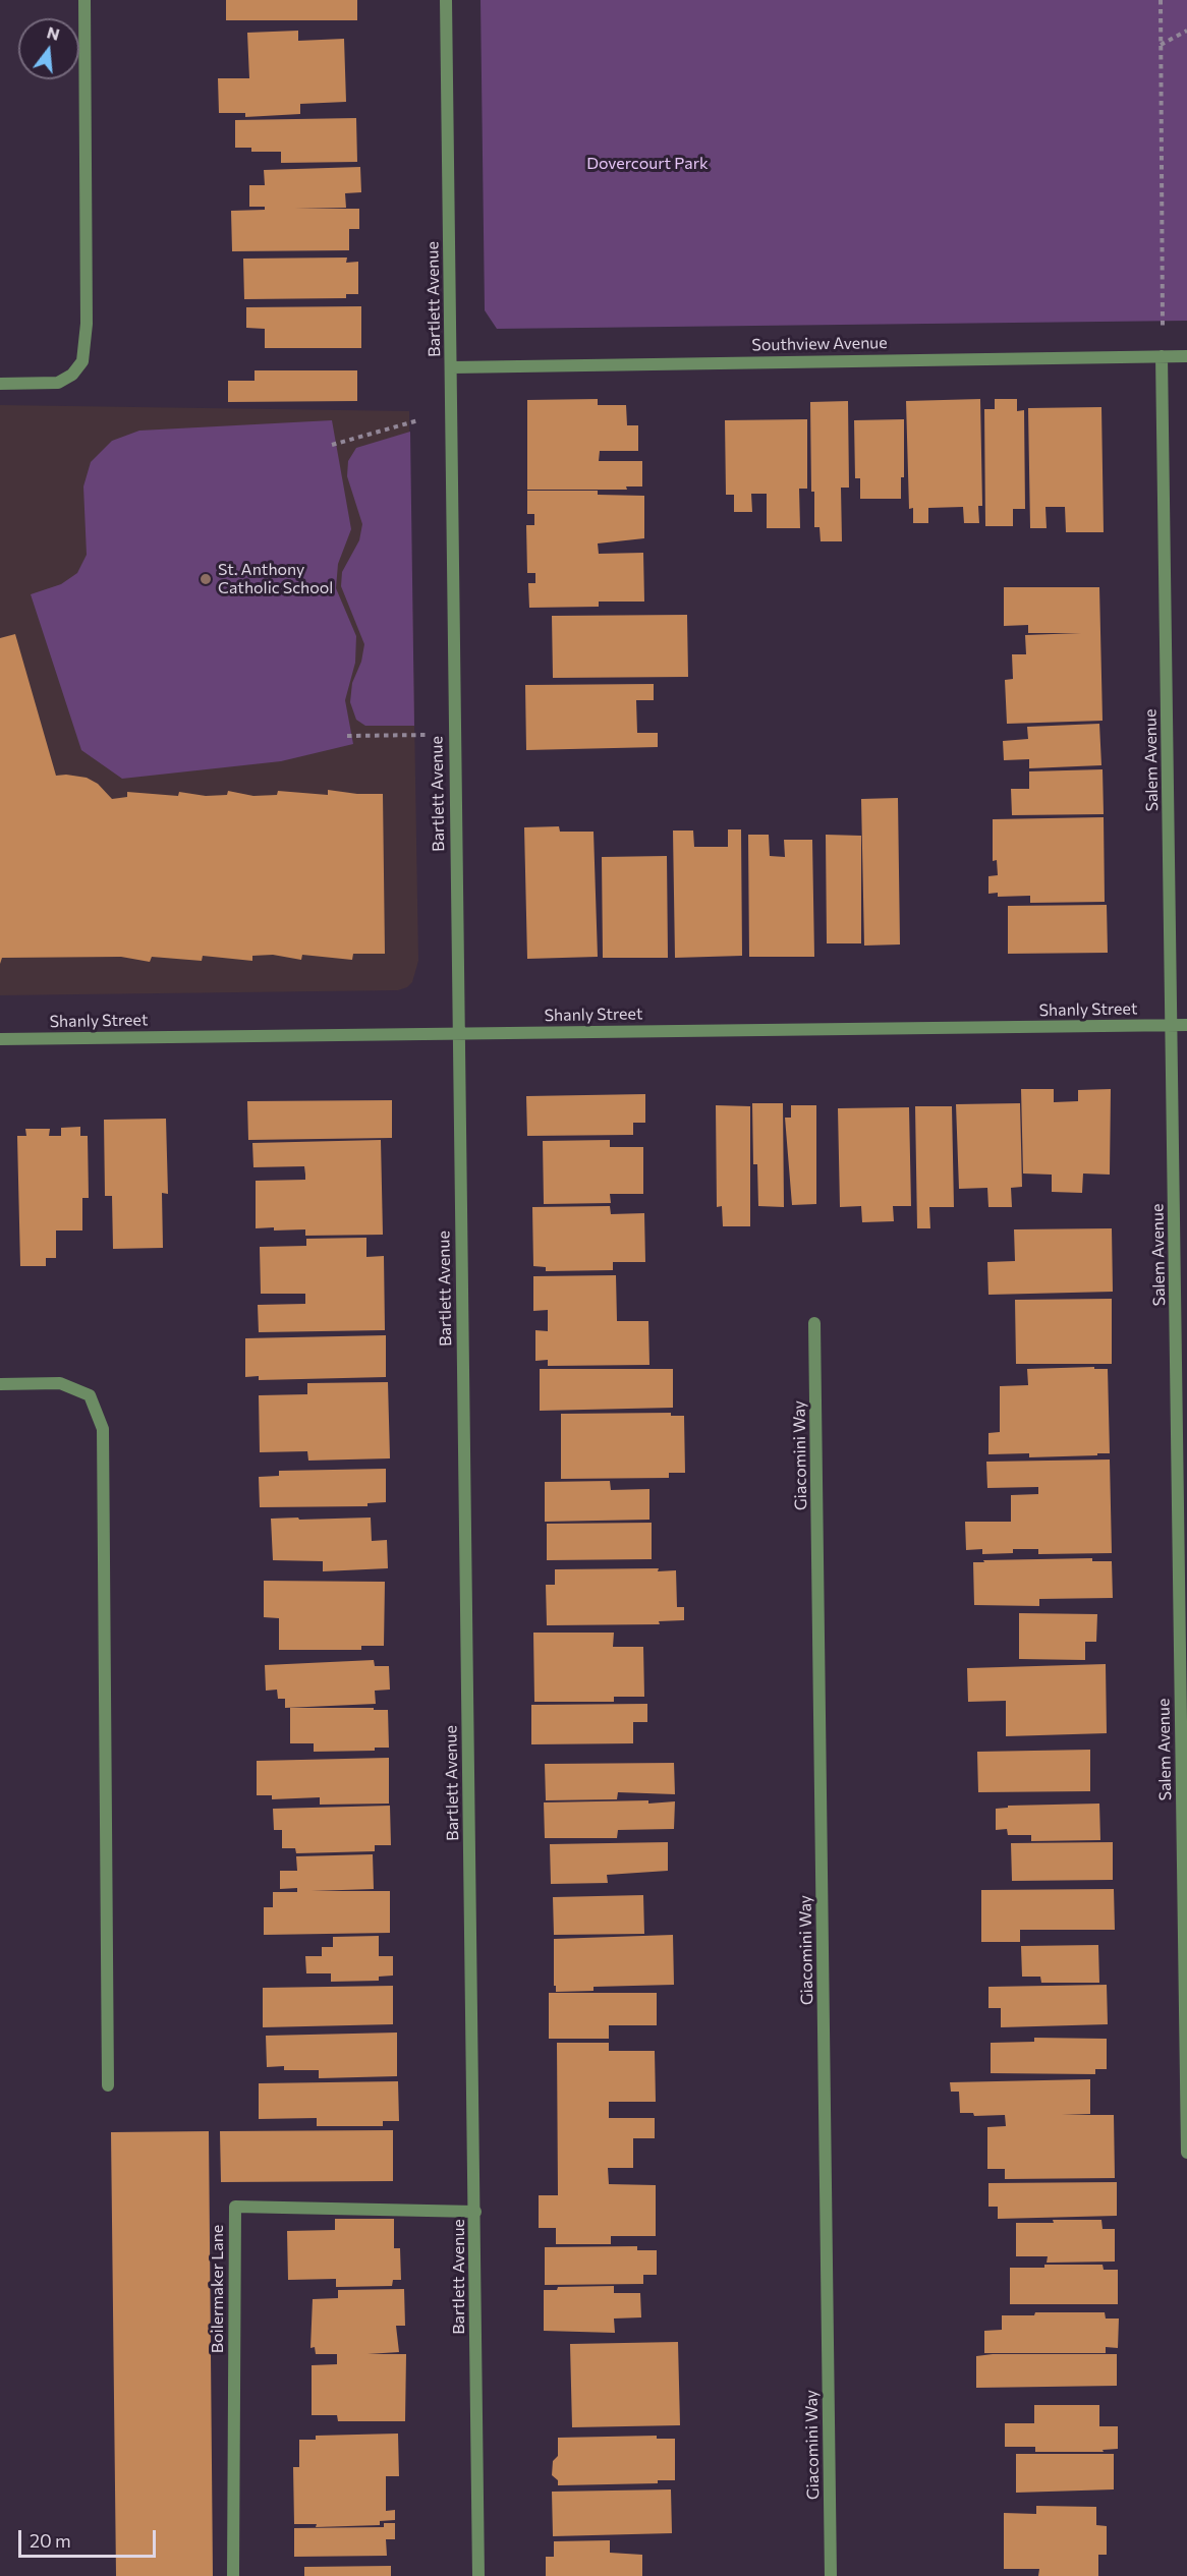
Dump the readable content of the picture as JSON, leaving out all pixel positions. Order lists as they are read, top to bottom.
{
  "streets": {
    "street": [
      "Bartlett Avenue",
      "Southview Avenue",
      "Salem Avenue",
      "Shanly Street",
      "Giacomini Way",
      "Boilermaker Lane"
    ]
  },
  "crossings": [
    ["Bartlett Avenue", "Southview Avenue"],
    ["Bartlett Avenue", "Shanly Street"],
    ["Bartlett Avenue", "Boilermaker Lane"],
    ["Southview Avenue", "Salem Avenue"],
    ["Salem Avenue", "Shanly Street"]
  ],
  "parks": ["Dovercourt Park"],
  "places": ["St. Anthony Catholic School"],
  "scale_bar": "20 m",
  "north": "top"
}
